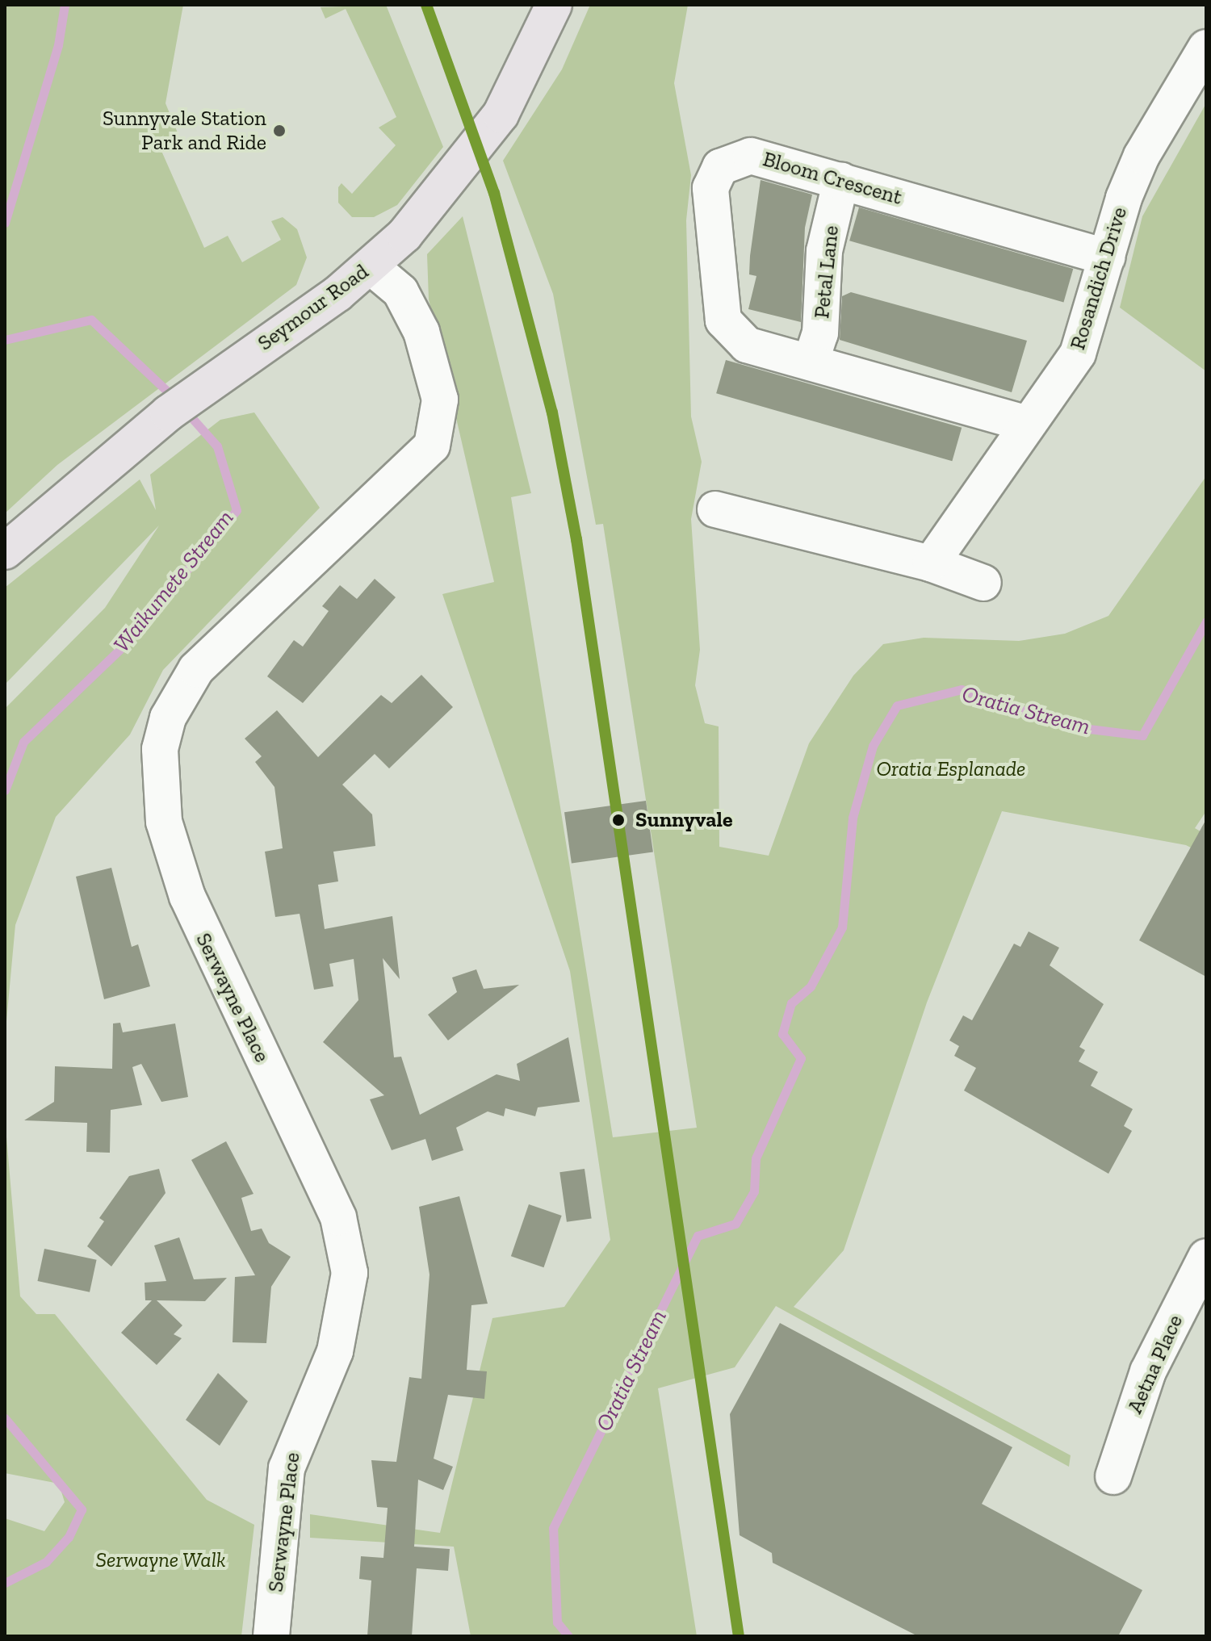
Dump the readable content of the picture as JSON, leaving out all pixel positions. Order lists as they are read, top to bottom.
{
  "streets": {
    "main road": ["Seymour Road"],
    "street": [
      "Bloom Crescent",
      "Petal Lane",
      "Rosandich Drive",
      "Serwayne Place",
      "Aetna Place"
    ]
  },
  "crossings": [
    ["Bloom Crescent", "Petal Lane"],
    ["Bloom Crescent", "Rosandich Drive"],
    ["Seymour Road", "Serwayne Place"]
  ],
  "water": ["Waikumete Stream", "Oratia Stream"],
  "parks": ["Oratia Esplanade", "Serwayne Walk"],
  "places": ["Sunnyvale Station Park and Ride", "Sunnyvale"]
}
